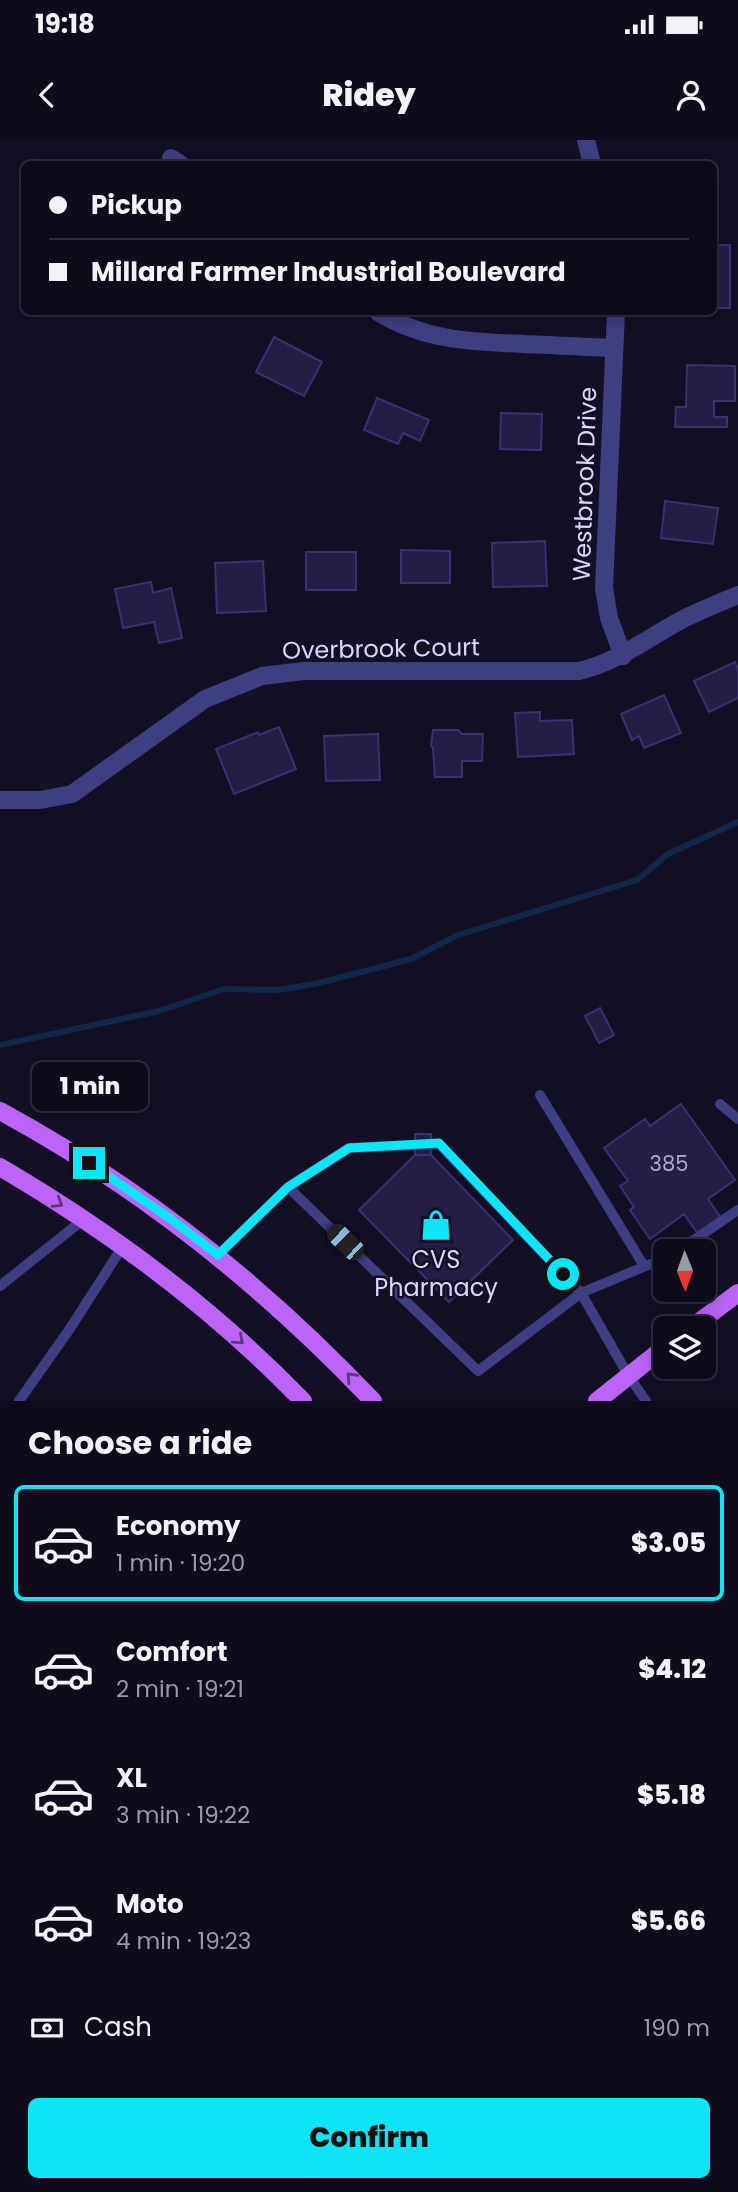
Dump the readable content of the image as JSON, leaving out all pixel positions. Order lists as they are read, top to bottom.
{
  "streets": {
    "street": ["Westbrook Drive", "Overbrook Court"]
  },
  "crossings": [
    ["Westbrook Drive", "Overbrook Court"]
  ],
  "places": {
    "shop": ["CVS Pharmacy"]
  },
  "house_numbers": ["385"],
  "north": "bottom",
  "page": {
    "status": "19:18",
    "header": "Ridey",
    "banner": ["Pickup", "Millard Farmer Industrial Boulevard"],
    "bubble": "1 min",
    "heading": "Choose a ride",
    "list": [
      {
        "name": "Economy",
        "note": "1 min · 19:20",
        "value": "$3.05"
      },
      {
        "name": "Comfort",
        "note": "2 min · 19:21",
        "value": "$4.12"
      },
      {
        "name": "XL",
        "note": "3 min · 19:22",
        "value": "$5.18"
      },
      {
        "name": "Moto",
        "note": "4 min · 19:23",
        "value": "$5.66"
      }
    ],
    "pay": ["Cash", "190 m"],
    "buttons": "Confirm"
  }
}
